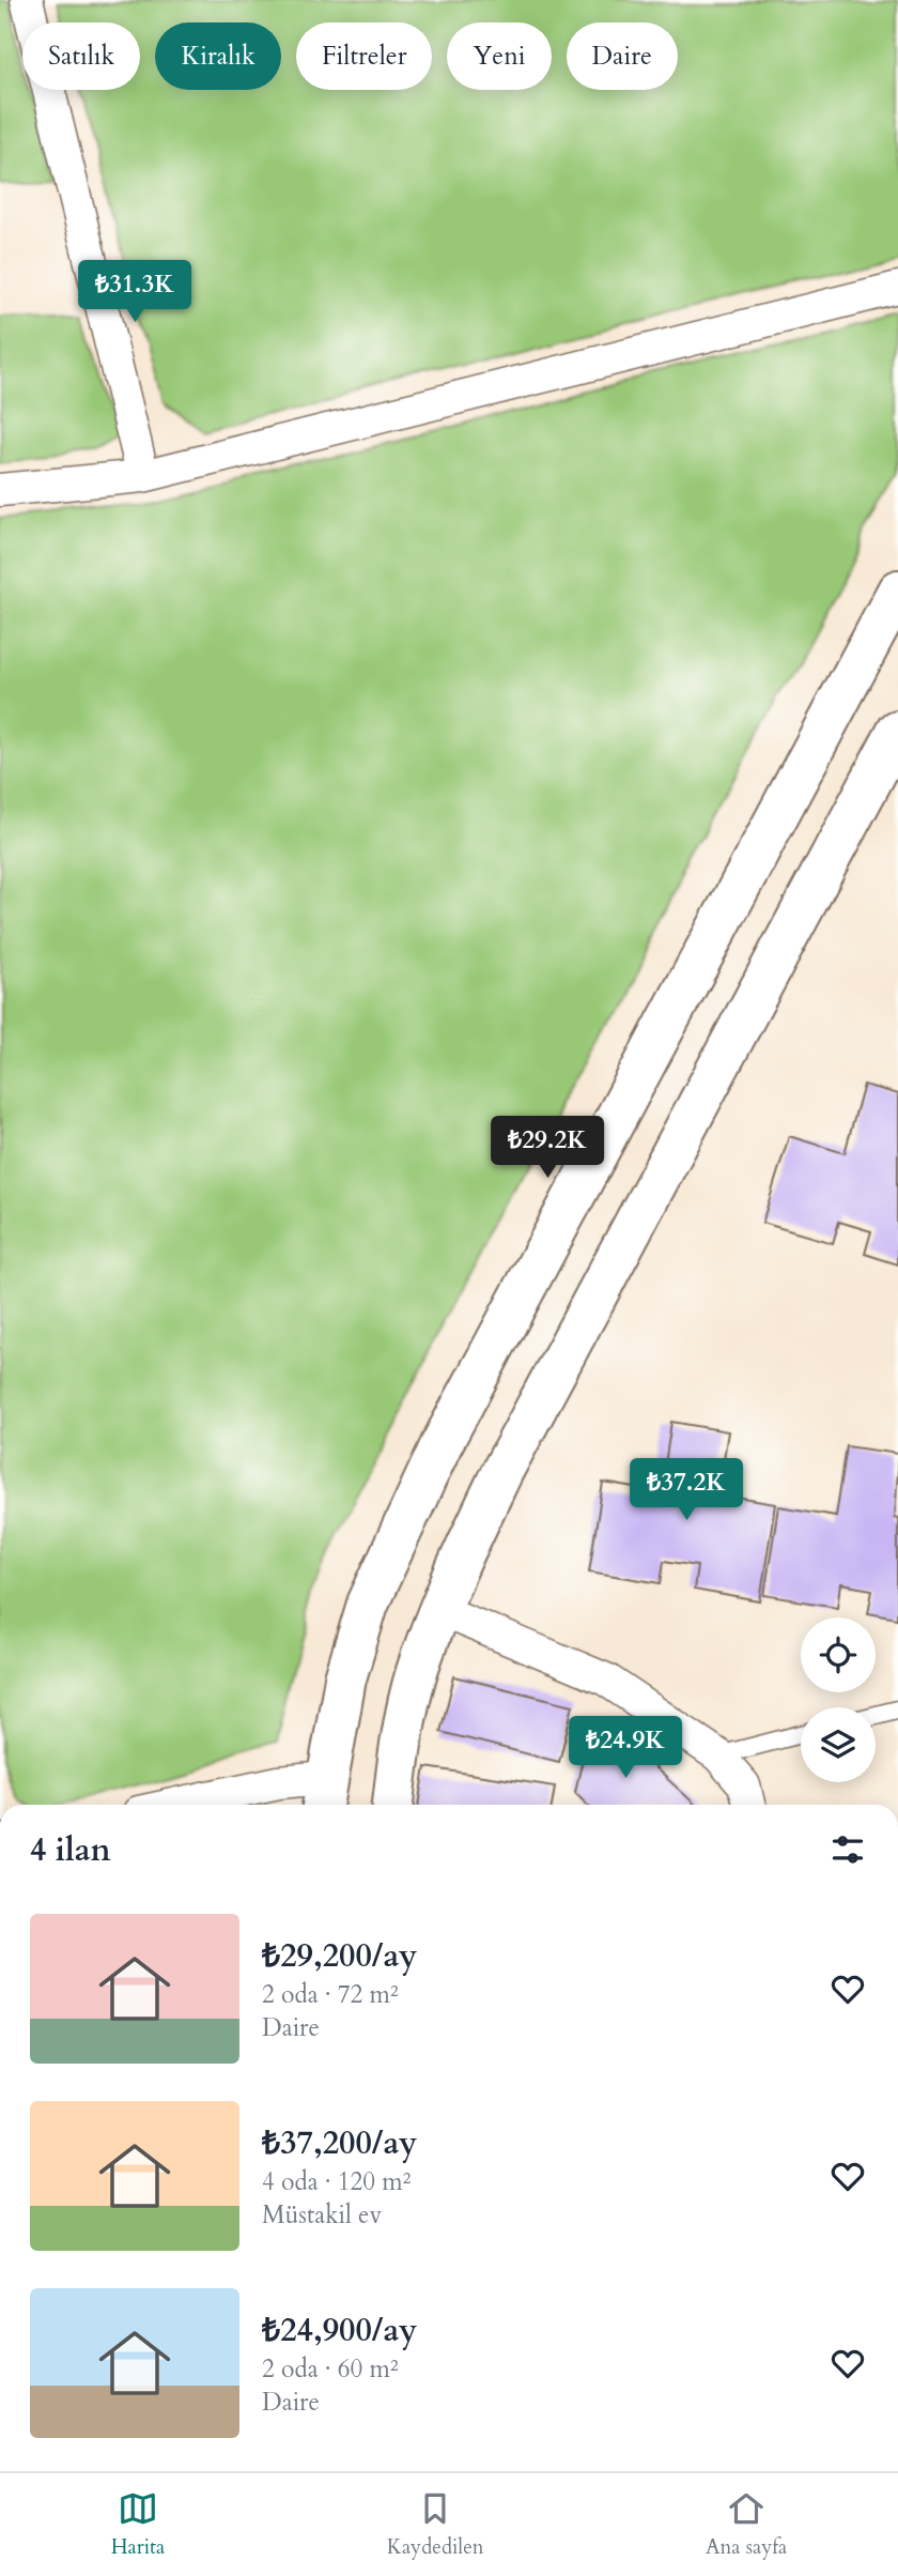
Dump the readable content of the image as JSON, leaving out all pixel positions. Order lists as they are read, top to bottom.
{
  "page": {
    "chip": [
      "Satılık",
      "Kiralık",
      "Filtreler",
      "Yeni",
      "Daire"
    ],
    "price": [
      "₺31.3K",
      "₺29.2K",
      "₺37.2K",
      "₺24.9K"
    ],
    "heading": "4 ilan",
    "list": [
      {
        "name": "₺29,200/ay",
        "note": "2 oda · 72 m² · Daire"
      },
      {
        "name": "₺37,200/ay",
        "note": "4 oda · 120 m² · Müstakil ev"
      },
      {
        "name": "₺24,900/ay",
        "note": "2 oda · 60 m² · Daire"
      }
    ],
    "tabs": ["Harita", "Kaydedilen", "Ana sayfa"]
  }
}
